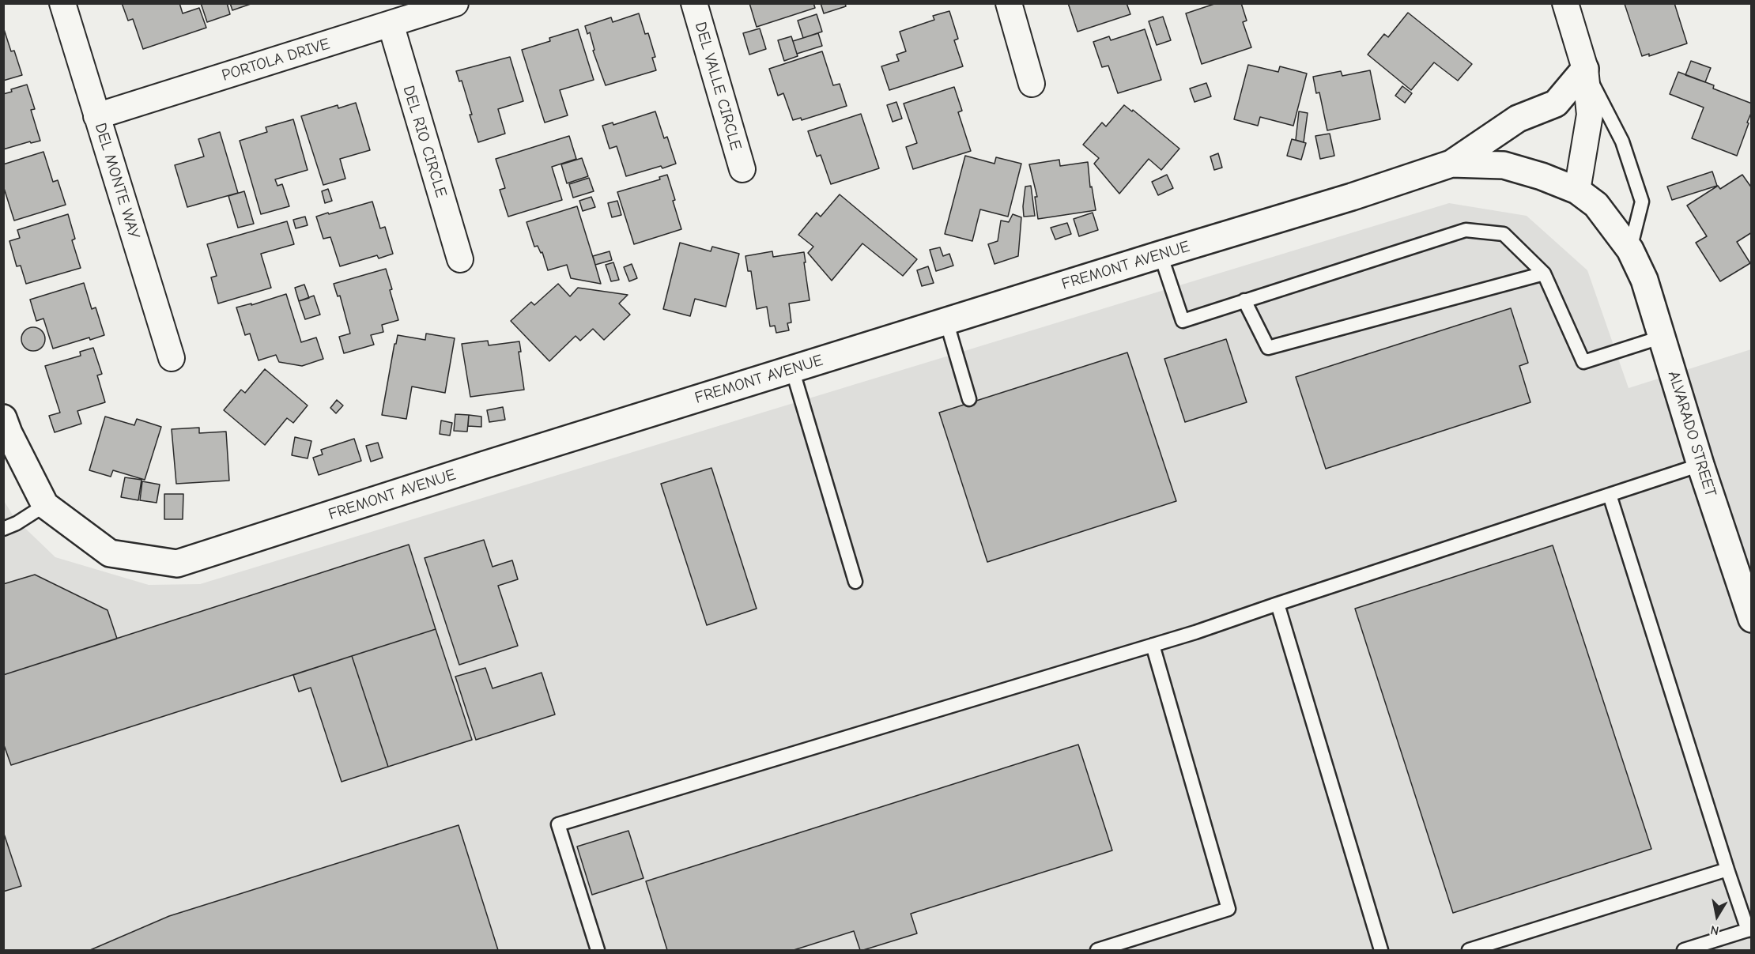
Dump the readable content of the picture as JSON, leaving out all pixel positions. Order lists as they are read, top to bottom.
{
  "streets": {
    "street": [
      "PORTOLA DRIVE",
      "DEL VALLE CIRCLE",
      "DEL RIO CIRCLE",
      "DEL MONTE WAY",
      "FREMONT AVENUE",
      "ALVARADO STREET"
    ]
  },
  "crossings": [
    ["PORTOLA DRIVE", "DEL RIO CIRCLE"],
    ["PORTOLA DRIVE", "DEL MONTE WAY"],
    ["FREMONT AVENUE", "ALVARADO STREET"]
  ],
  "north": "bottom"
}
